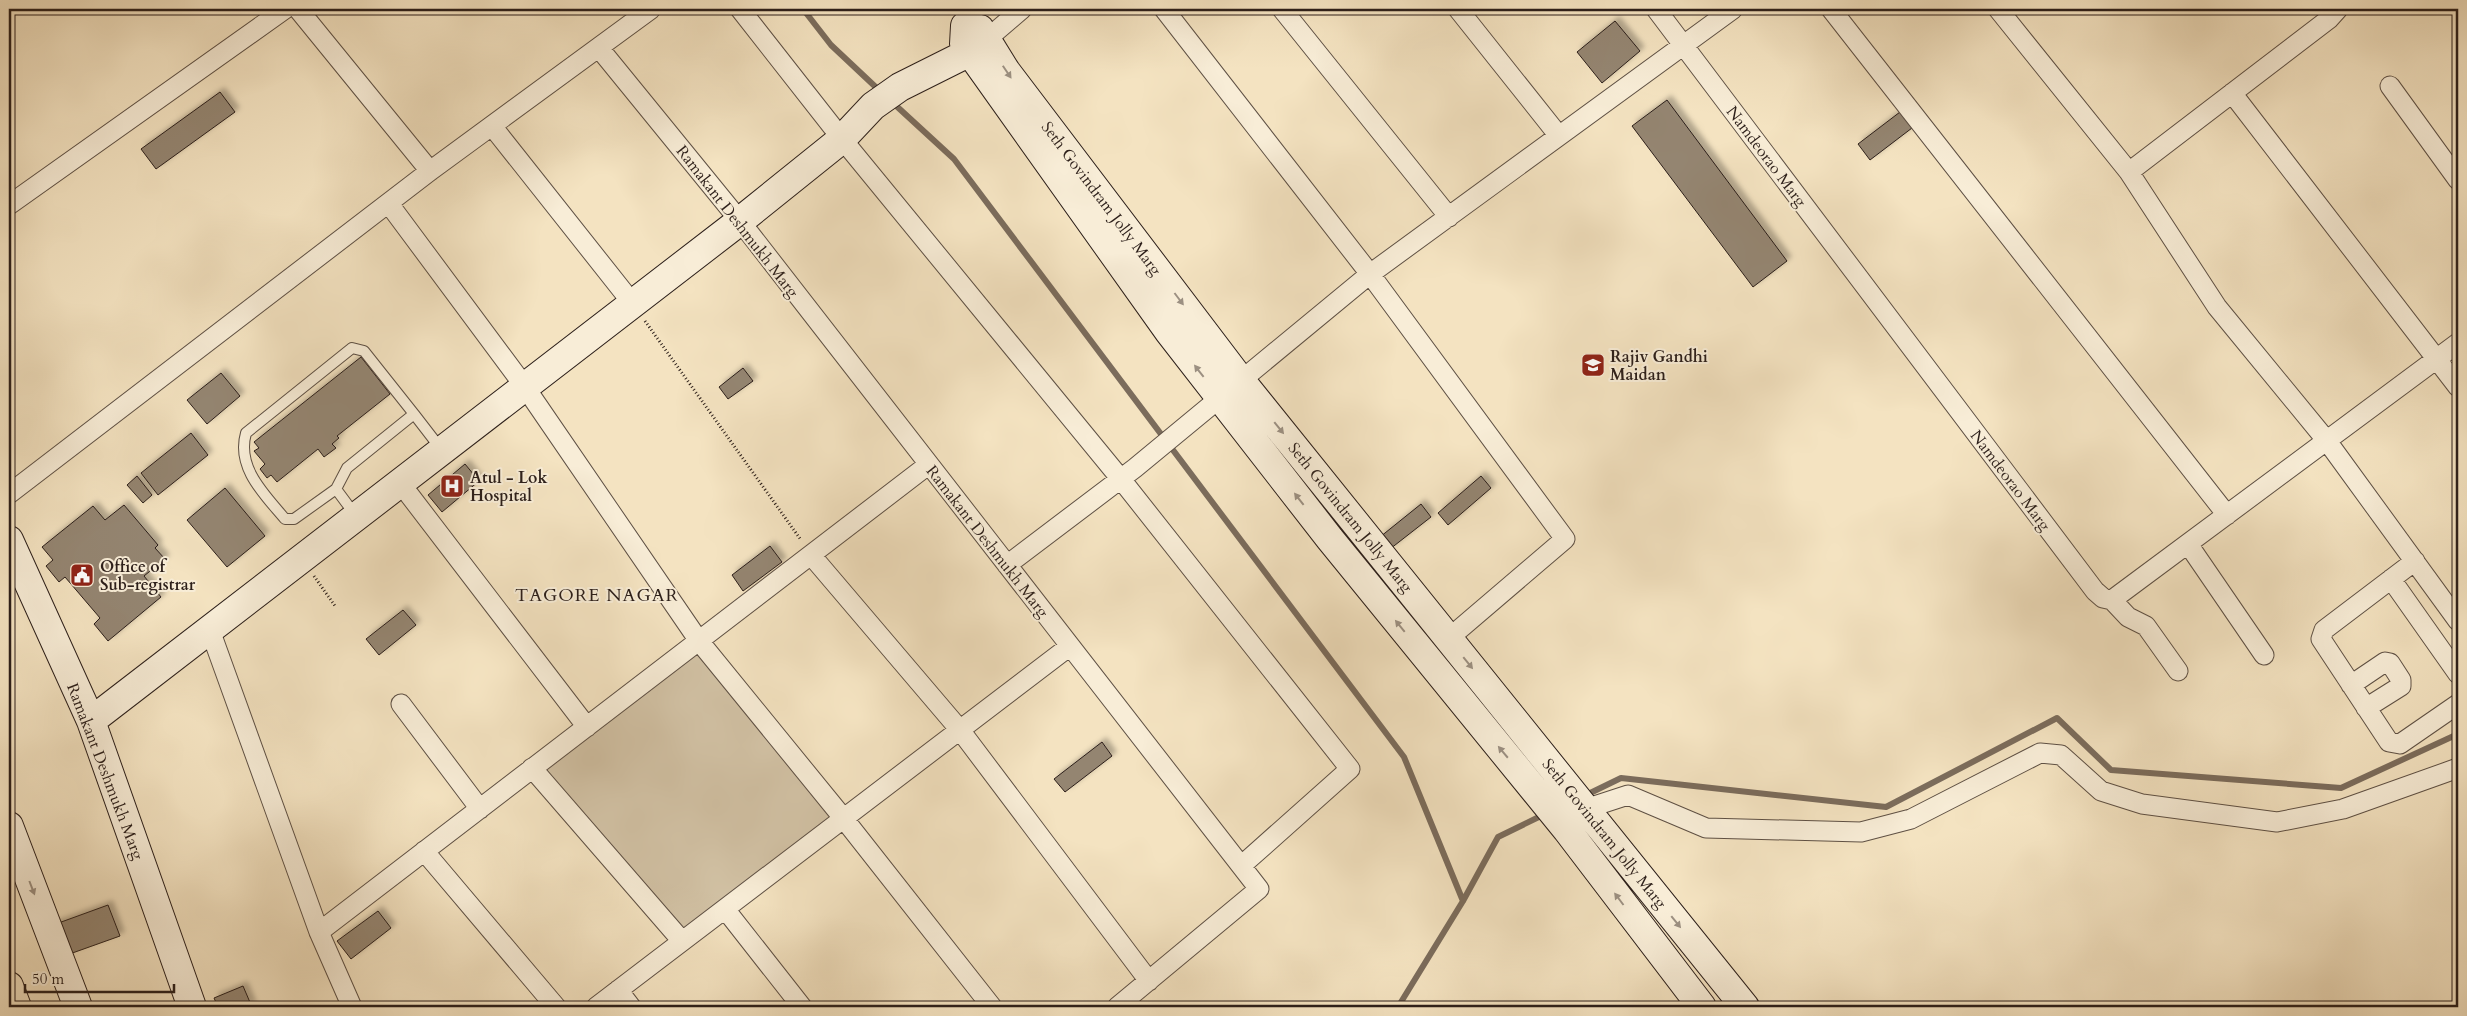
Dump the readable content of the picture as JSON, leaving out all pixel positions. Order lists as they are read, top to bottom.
{
  "streets": {
    "street": ["Namdeorao Marg", "Seth Govindram Jolly Marg", "Ramakant Deshmukh Marg"]
  },
  "districts": ["TAGORE NAGAR"],
  "places": {
    "school or university": ["Rajiv Gandhi Maidan"],
    "hospital": ["Atul - Lok Hospital"],
    "public building": ["Office of Sub-registrar"]
  },
  "scale_bar": "50 m"
}
